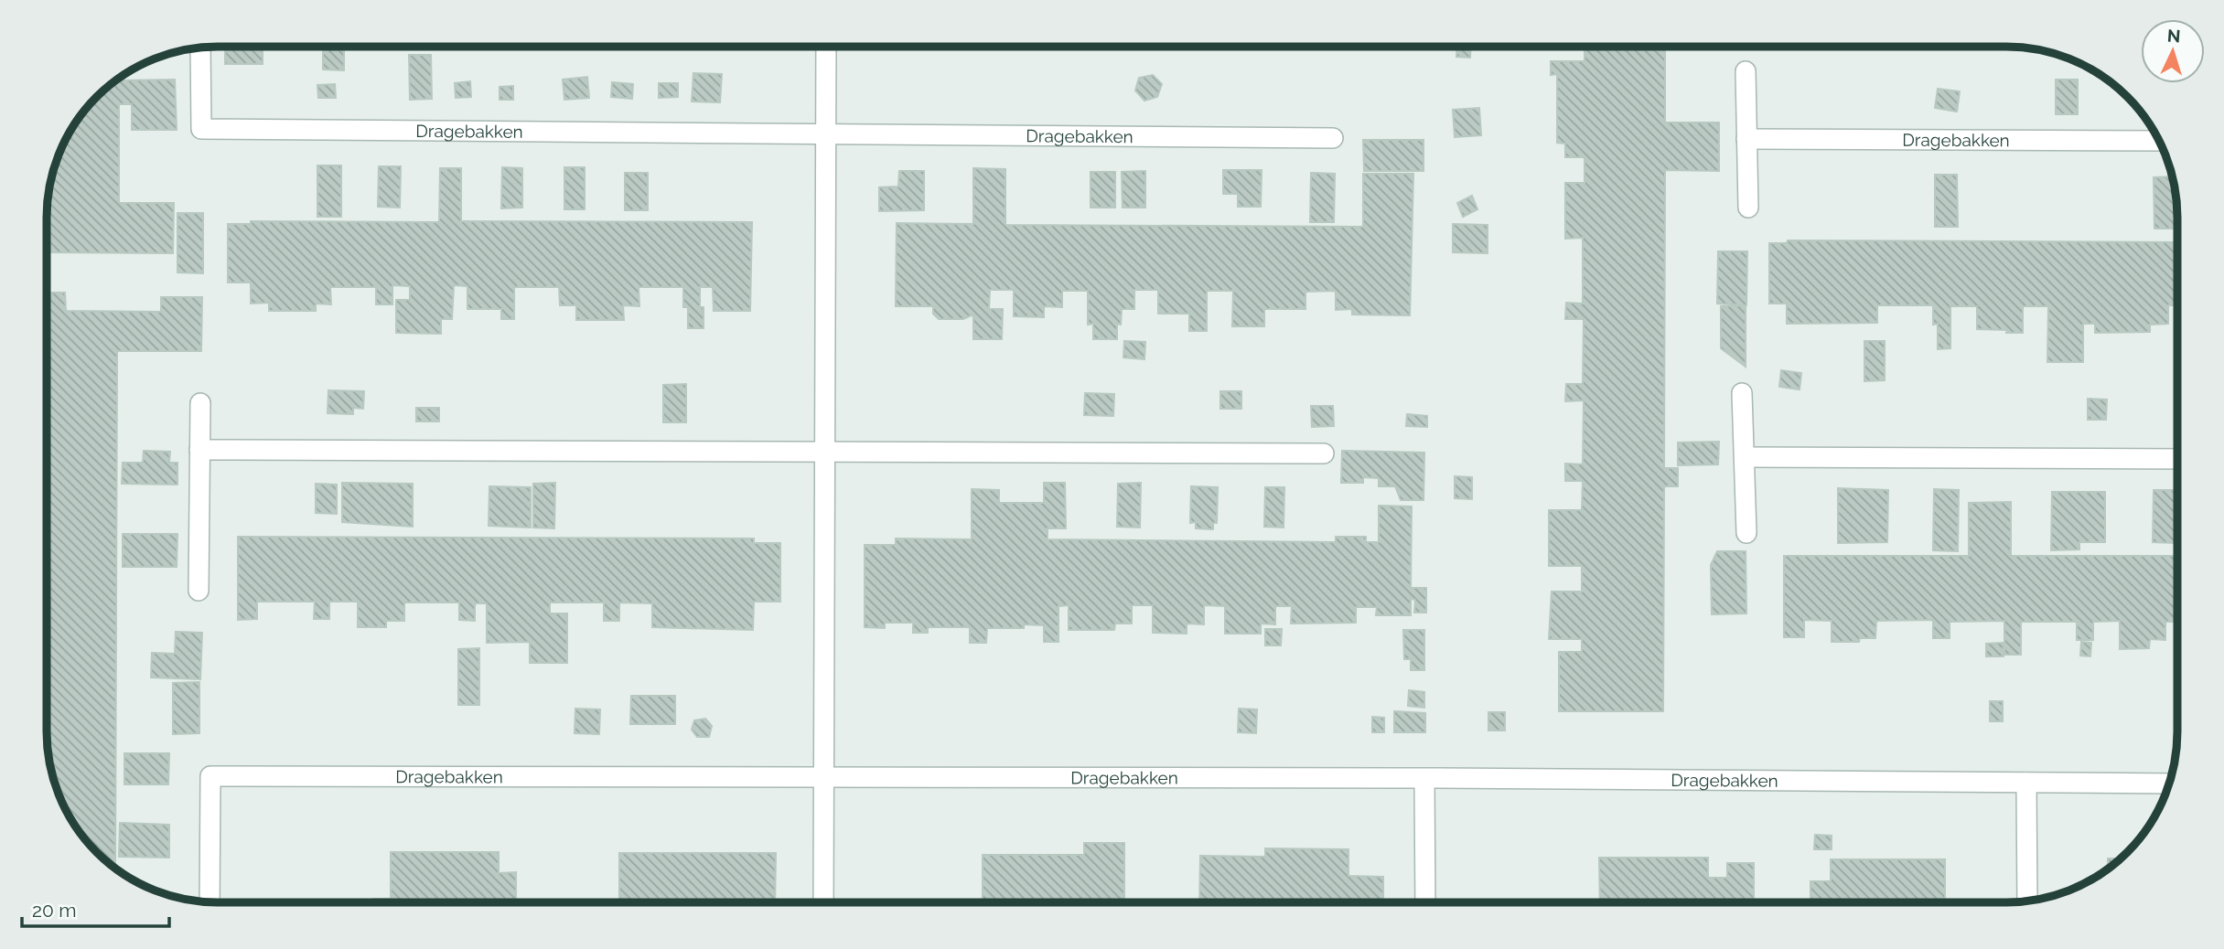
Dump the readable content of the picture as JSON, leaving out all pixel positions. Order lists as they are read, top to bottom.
{
  "streets": {
    "street": ["Dragebakken"]
  },
  "scale_bar": "20 m",
  "north": "top"
}
